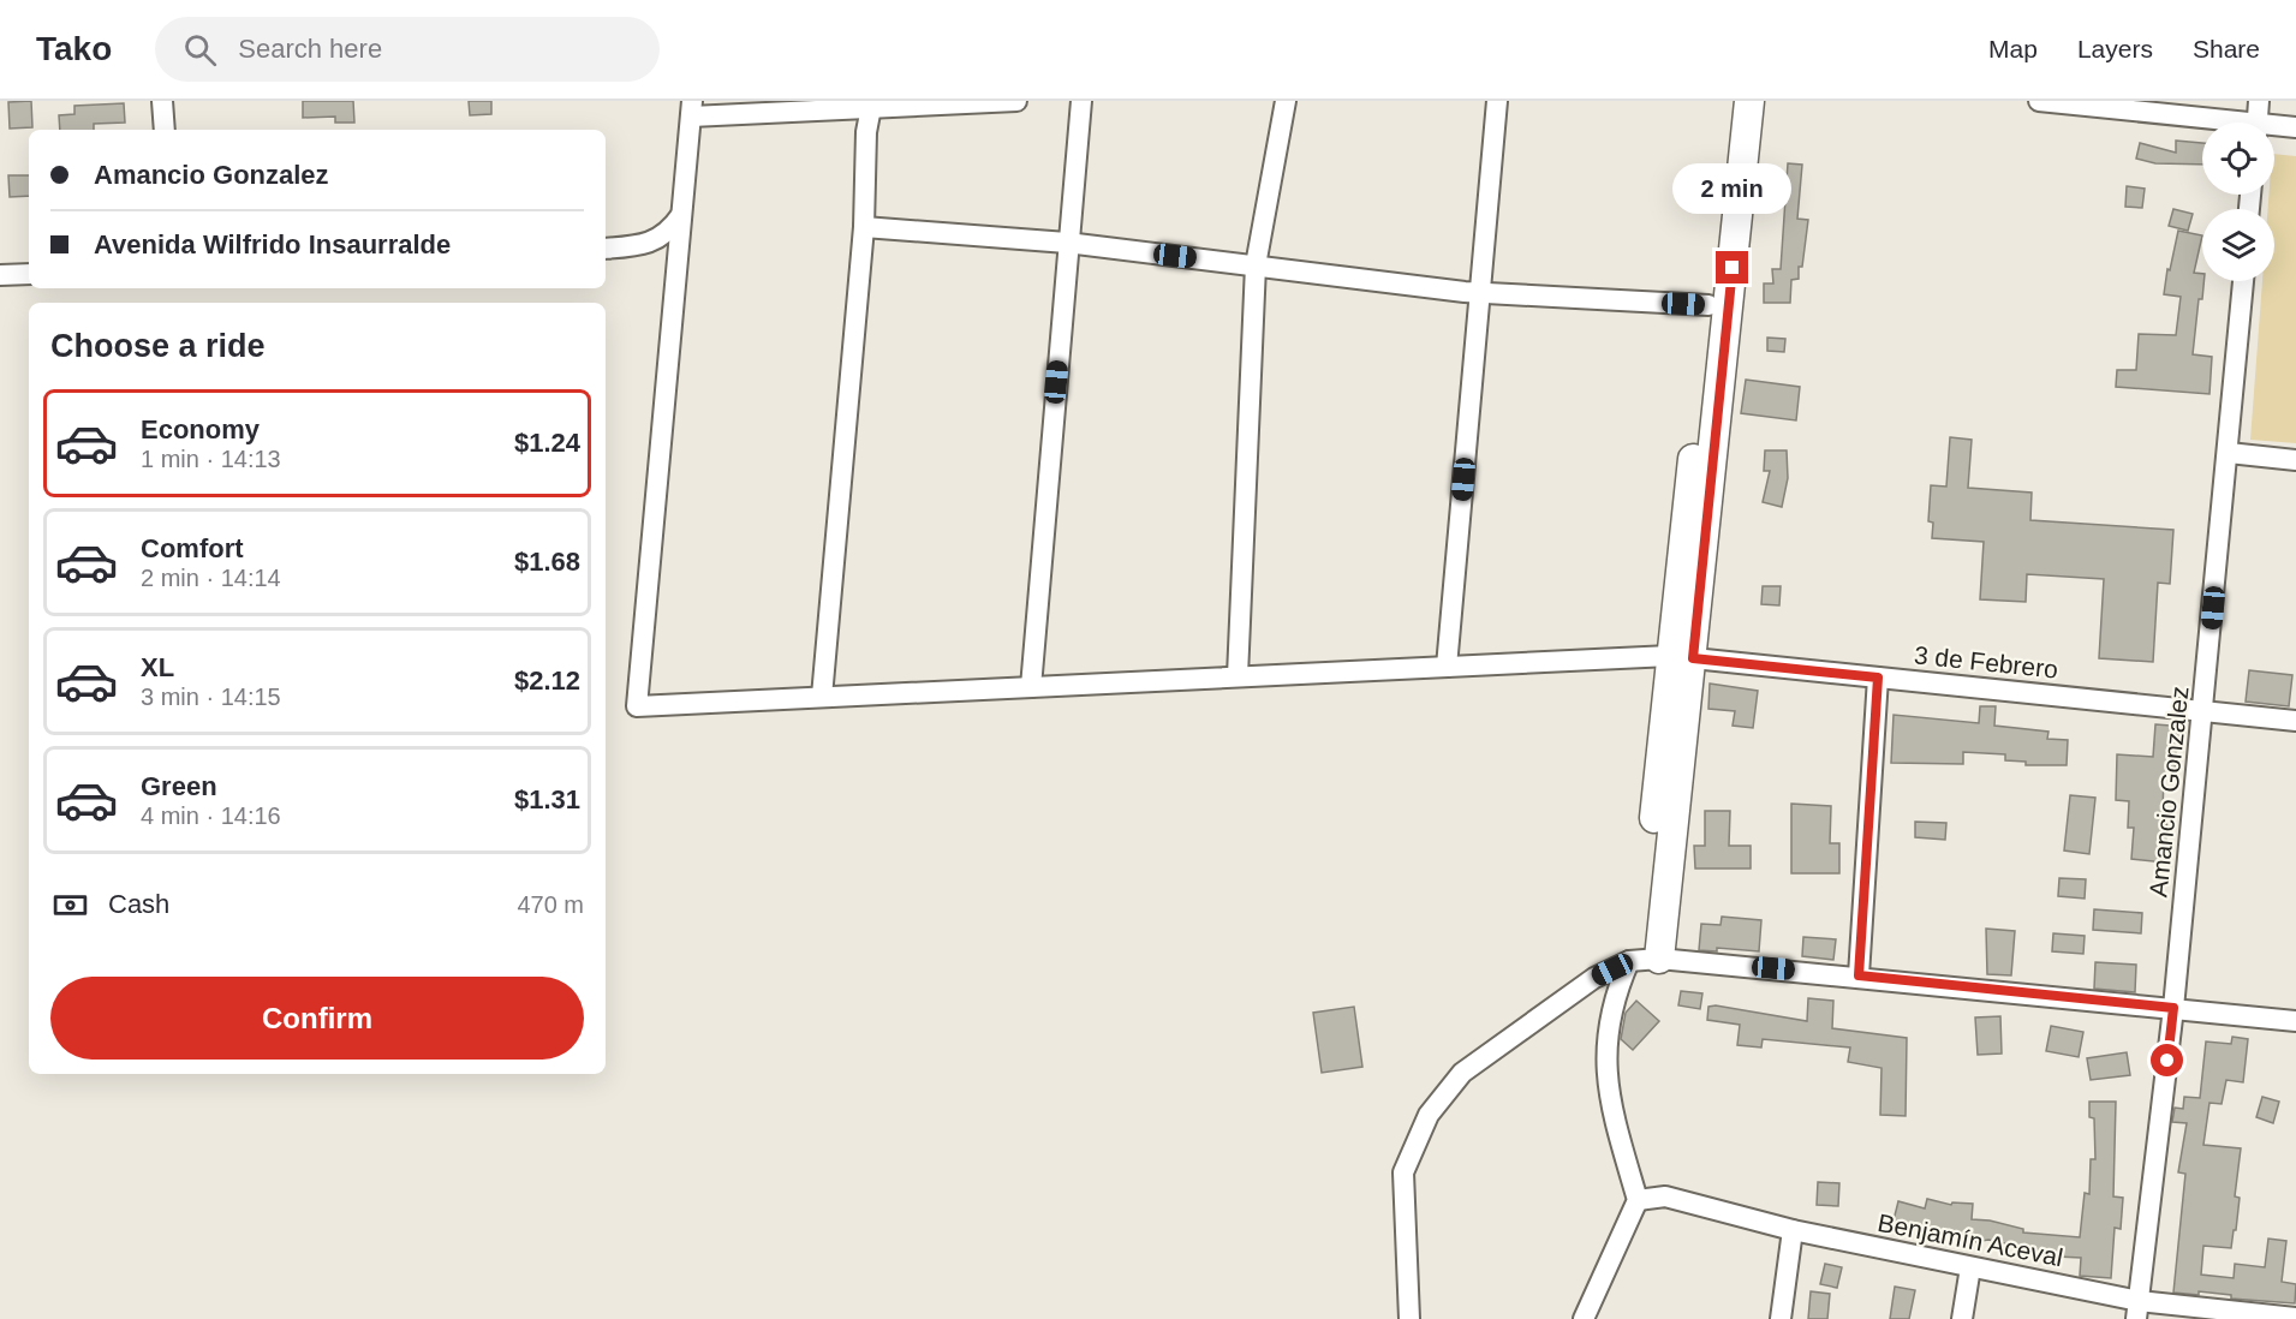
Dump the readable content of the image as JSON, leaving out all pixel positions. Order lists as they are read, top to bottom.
{
  "streets": {
    "street": ["3 de Febrero", "Amancio Gonzalez", "Benjamín Aceval"]
  },
  "crossings": [
    ["3 de Febrero", "Amancio Gonzalez"],
    ["Amancio Gonzalez", "Benjamín Aceval"]
  ],
  "page": {
    "header": "Tako",
    "search": "Search here",
    "nav": ["Map", "Layers", "Share"],
    "banner": ["Amancio Gonzalez", "Avenida Wilfrido Insaurralde"],
    "bubble": "2 min",
    "heading": "Choose a ride",
    "list": [
      {
        "name": "Economy",
        "note": "1 min · 14:13",
        "value": "$1.24"
      },
      {
        "name": "Comfort",
        "note": "2 min · 14:14",
        "value": "$1.68"
      },
      {
        "name": "XL",
        "note": "3 min · 14:15",
        "value": "$2.12"
      },
      {
        "name": "Green",
        "note": "4 min · 14:16",
        "value": "$1.31"
      }
    ],
    "pay": ["Cash", "470 m"],
    "buttons": "Confirm"
  }
}
